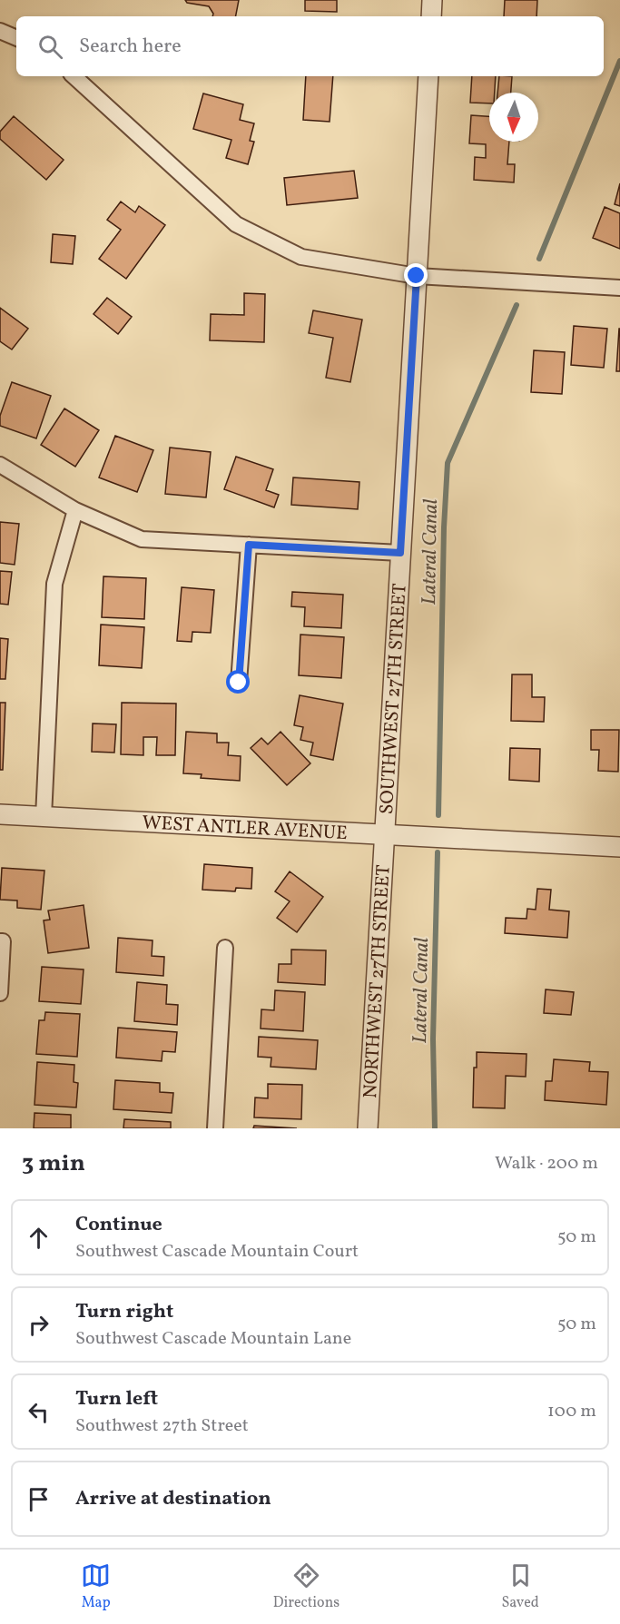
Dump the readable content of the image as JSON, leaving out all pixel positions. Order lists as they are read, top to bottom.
{
  "streets": {
    "street": ["SOUTHWEST 27TH STREET", "WEST ANTLER AVENUE", "NORTHWEST 27TH STREET"]
  },
  "crossings": [
    ["SOUTHWEST 27TH STREET", "WEST ANTLER AVENUE"],
    ["SOUTHWEST 27TH STREET", "NORTHWEST 27TH STREET"],
    ["WEST ANTLER AVENUE", "NORTHWEST 27TH STREET"]
  ],
  "water": ["Lateral Canal"],
  "north": "bottom",
  "page": {
    "search": "Search here",
    "heading": ["3 min", "Walk · 200 m"],
    "list": [
      ["Continue", "Southwest Cascade Mountain Court", "50 m"],
      ["Turn right", "Southwest Cascade Mountain Lane", "50 m"],
      ["Turn left", "Southwest 27th Street", "100 m"],
      "Arrive at destination"
    ],
    "nav": ["Map", "Directions", "Saved"]
  }
}
